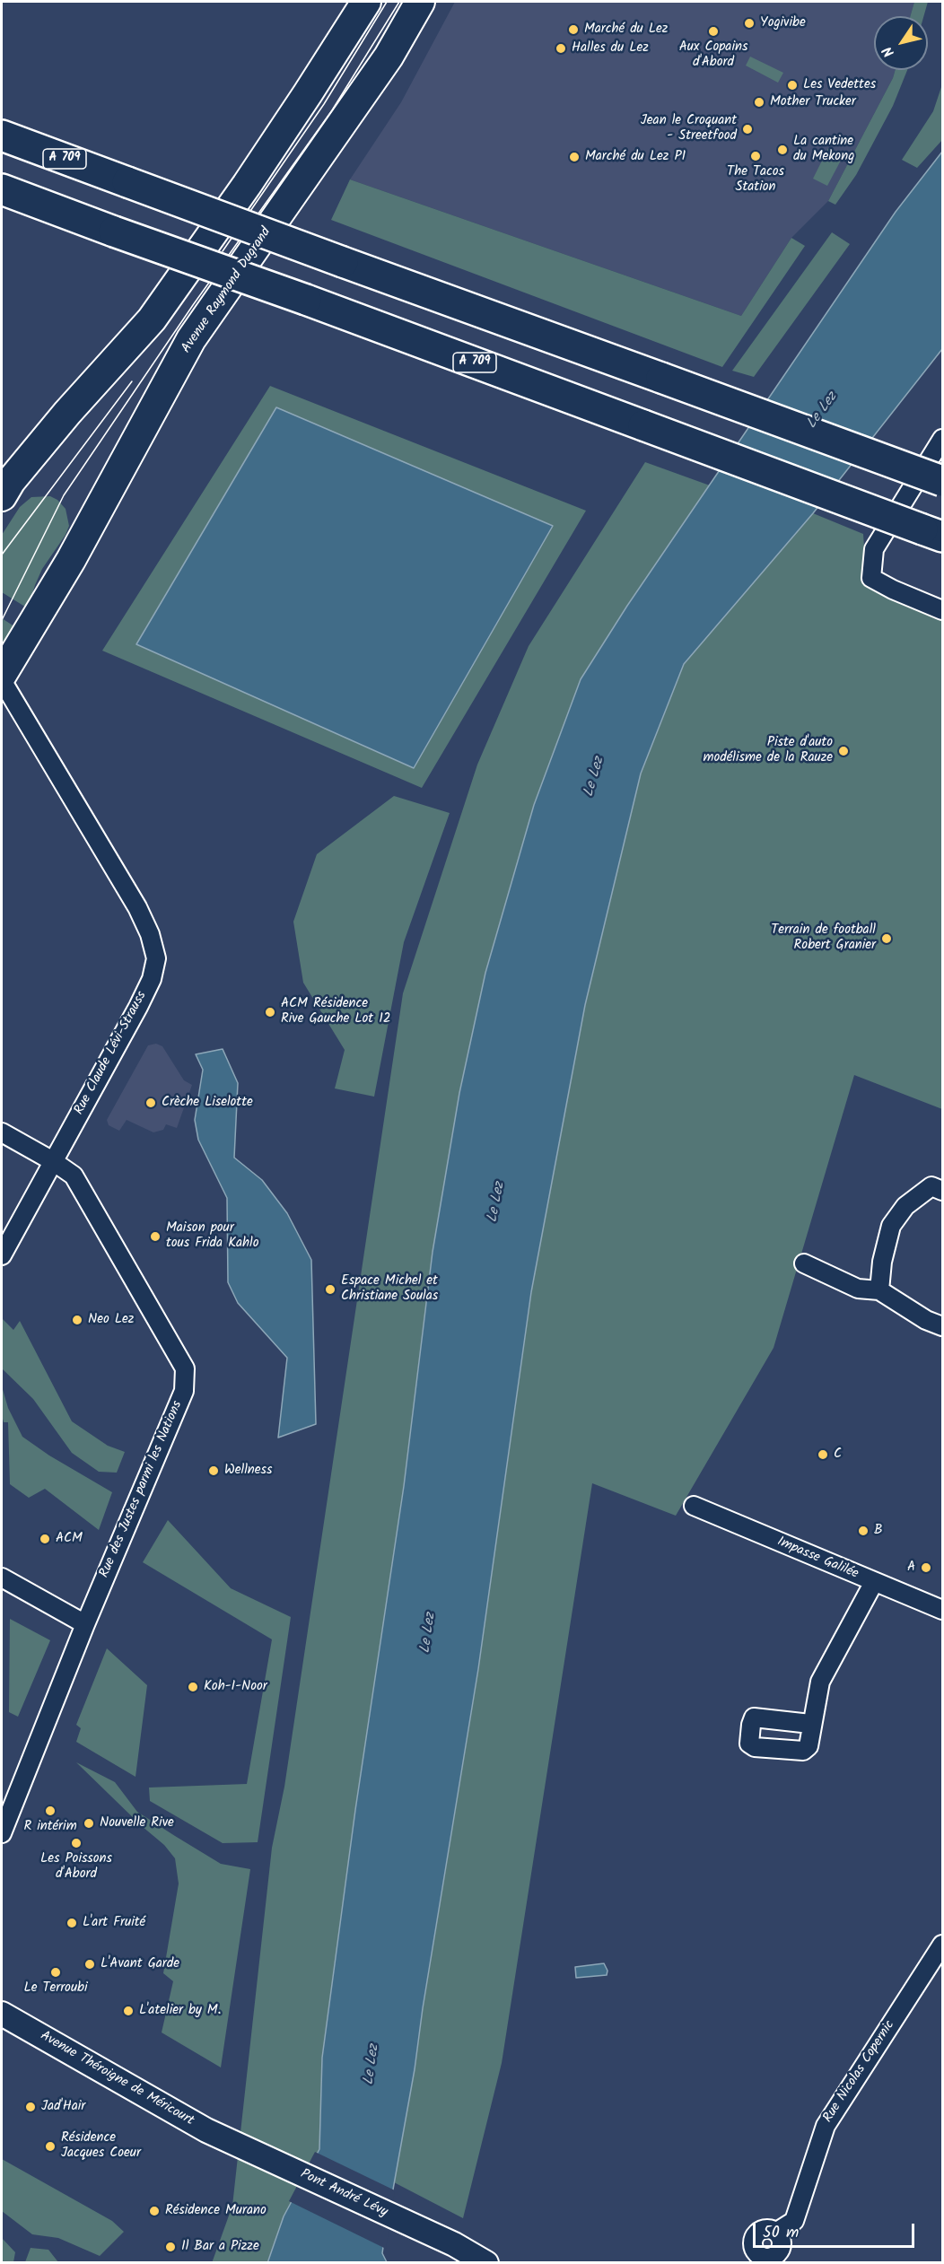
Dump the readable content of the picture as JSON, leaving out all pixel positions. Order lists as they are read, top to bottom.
{
  "streets": {
    "highway": ["A 709"],
    "main road": ["Avenue Raymond Dugrand"],
    "street": [
      "Rue Claude Lévi-Strauss",
      "Rue des Justes parmi les Nations",
      "Impasse Galilée",
      "Rue Nicolas Copernic",
      "Avenue Théroigne de Méricourt",
      "Pont André Lévy"
    ]
  },
  "crossings": [
    ["Rue Claude Lévi-Strauss", "Rue des Justes parmi les Nations"],
    ["Avenue Théroigne de Méricourt", "Pont André Lévy"]
  ],
  "water": ["Le Lez"],
  "places": [
    "Yogivibe",
    "Marché du Lez",
    "Aux Copains d'Abord",
    "Halles du Lez",
    "Les Vedettes",
    "Mother Trucker",
    "Jean le Croquant - Streetfood",
    "La cantine du Mekong",
    "The Tacos Station",
    "Marché du Lez P1",
    "Piste d'auto modélisme de la Rauze",
    "Terrain de football Robert Granier",
    "ACM Résidence Rive Gauche Lot 12",
    "Crèche Liselotte",
    "Maison pour tous Frida Kahlo",
    "Espace Michel et Christiane Soulas",
    "Neo Lez",
    "C",
    "Wellness",
    "B",
    "ACM",
    "A",
    "Koh-I-Noor",
    "R intérim",
    "Nouvelle Rive",
    "Les Poissons d'Abord",
    "L'art Fruité",
    "L'Avant Garde",
    "Le Terroubi",
    "L'atelier by M.",
    "Jad'Hair",
    "Résidence Jacques Coeur",
    "Résidence Murano",
    "Il Bar a Pizze"
  ],
  "scale_bar": "50 m",
  "north": "bottom left"
}
